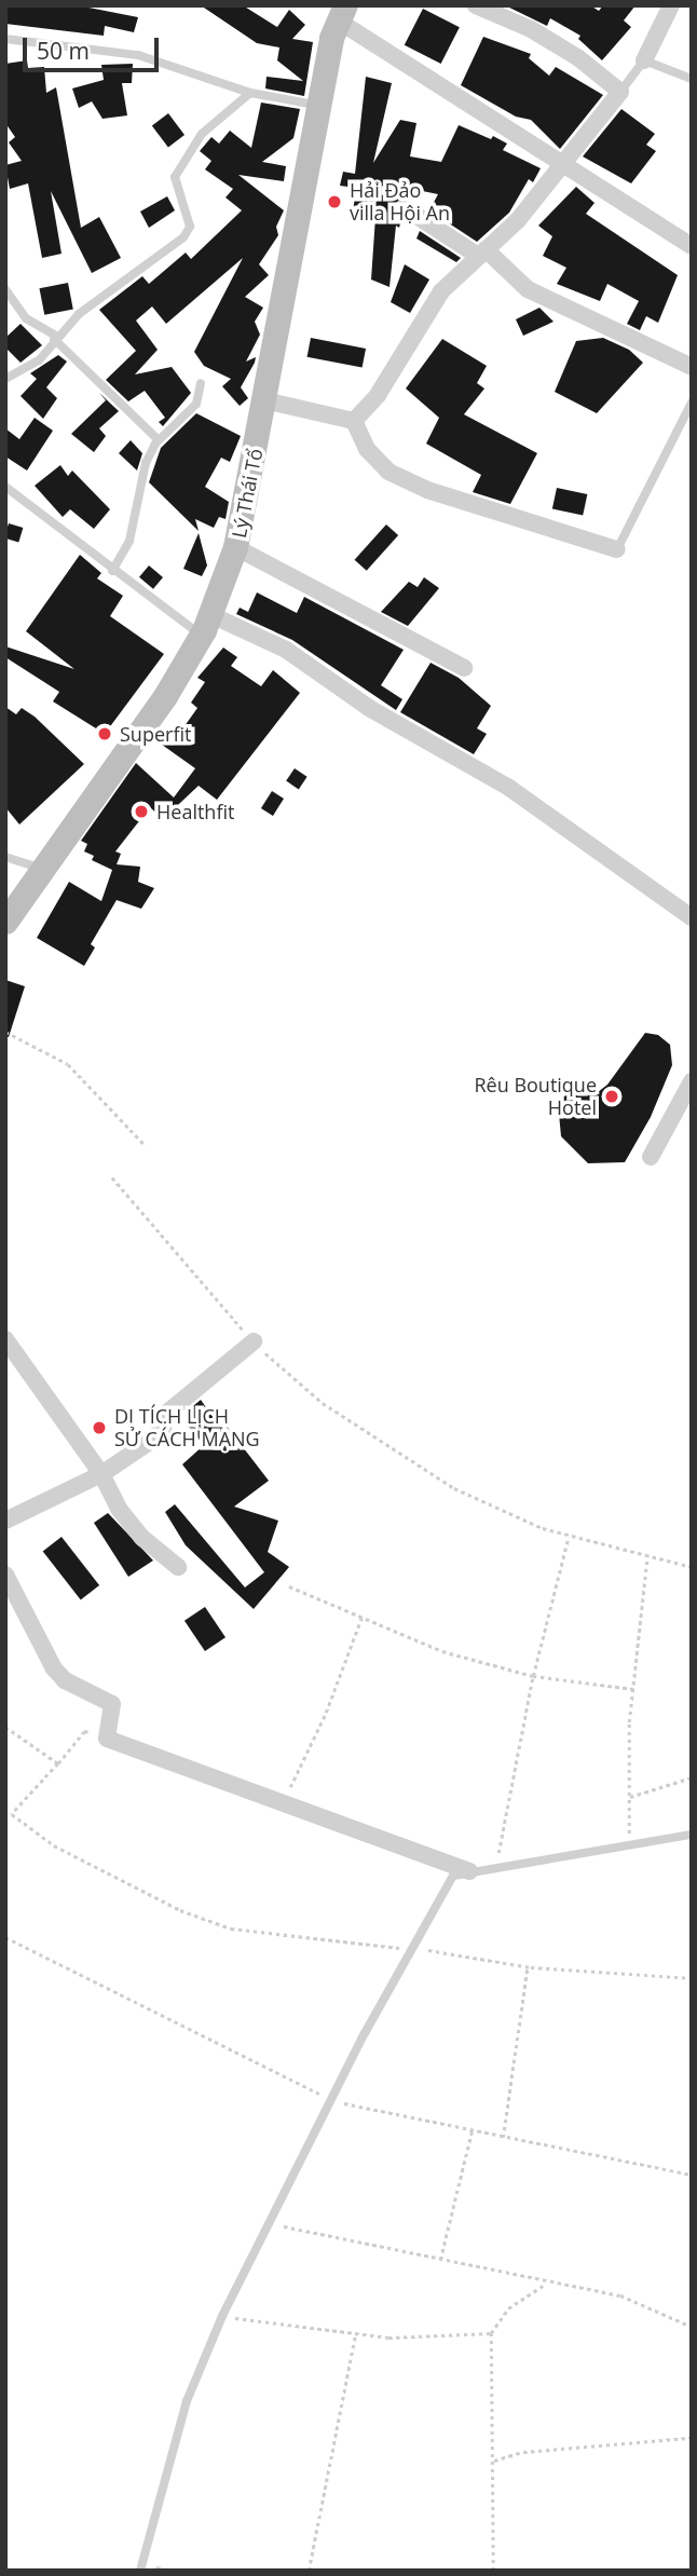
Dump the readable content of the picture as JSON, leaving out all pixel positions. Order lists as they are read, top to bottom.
{
  "streets": {
    "street": ["Lý Thái Tổ"]
  },
  "places": [
    "Hải Đảo villa Hội An",
    "Superfit",
    "Healthfit",
    "Rêu Boutique Hotel",
    "DI TÍCH LỊCH SỬ CÁCH MẠNG"
  ],
  "scale_bar": "50 m"
}
